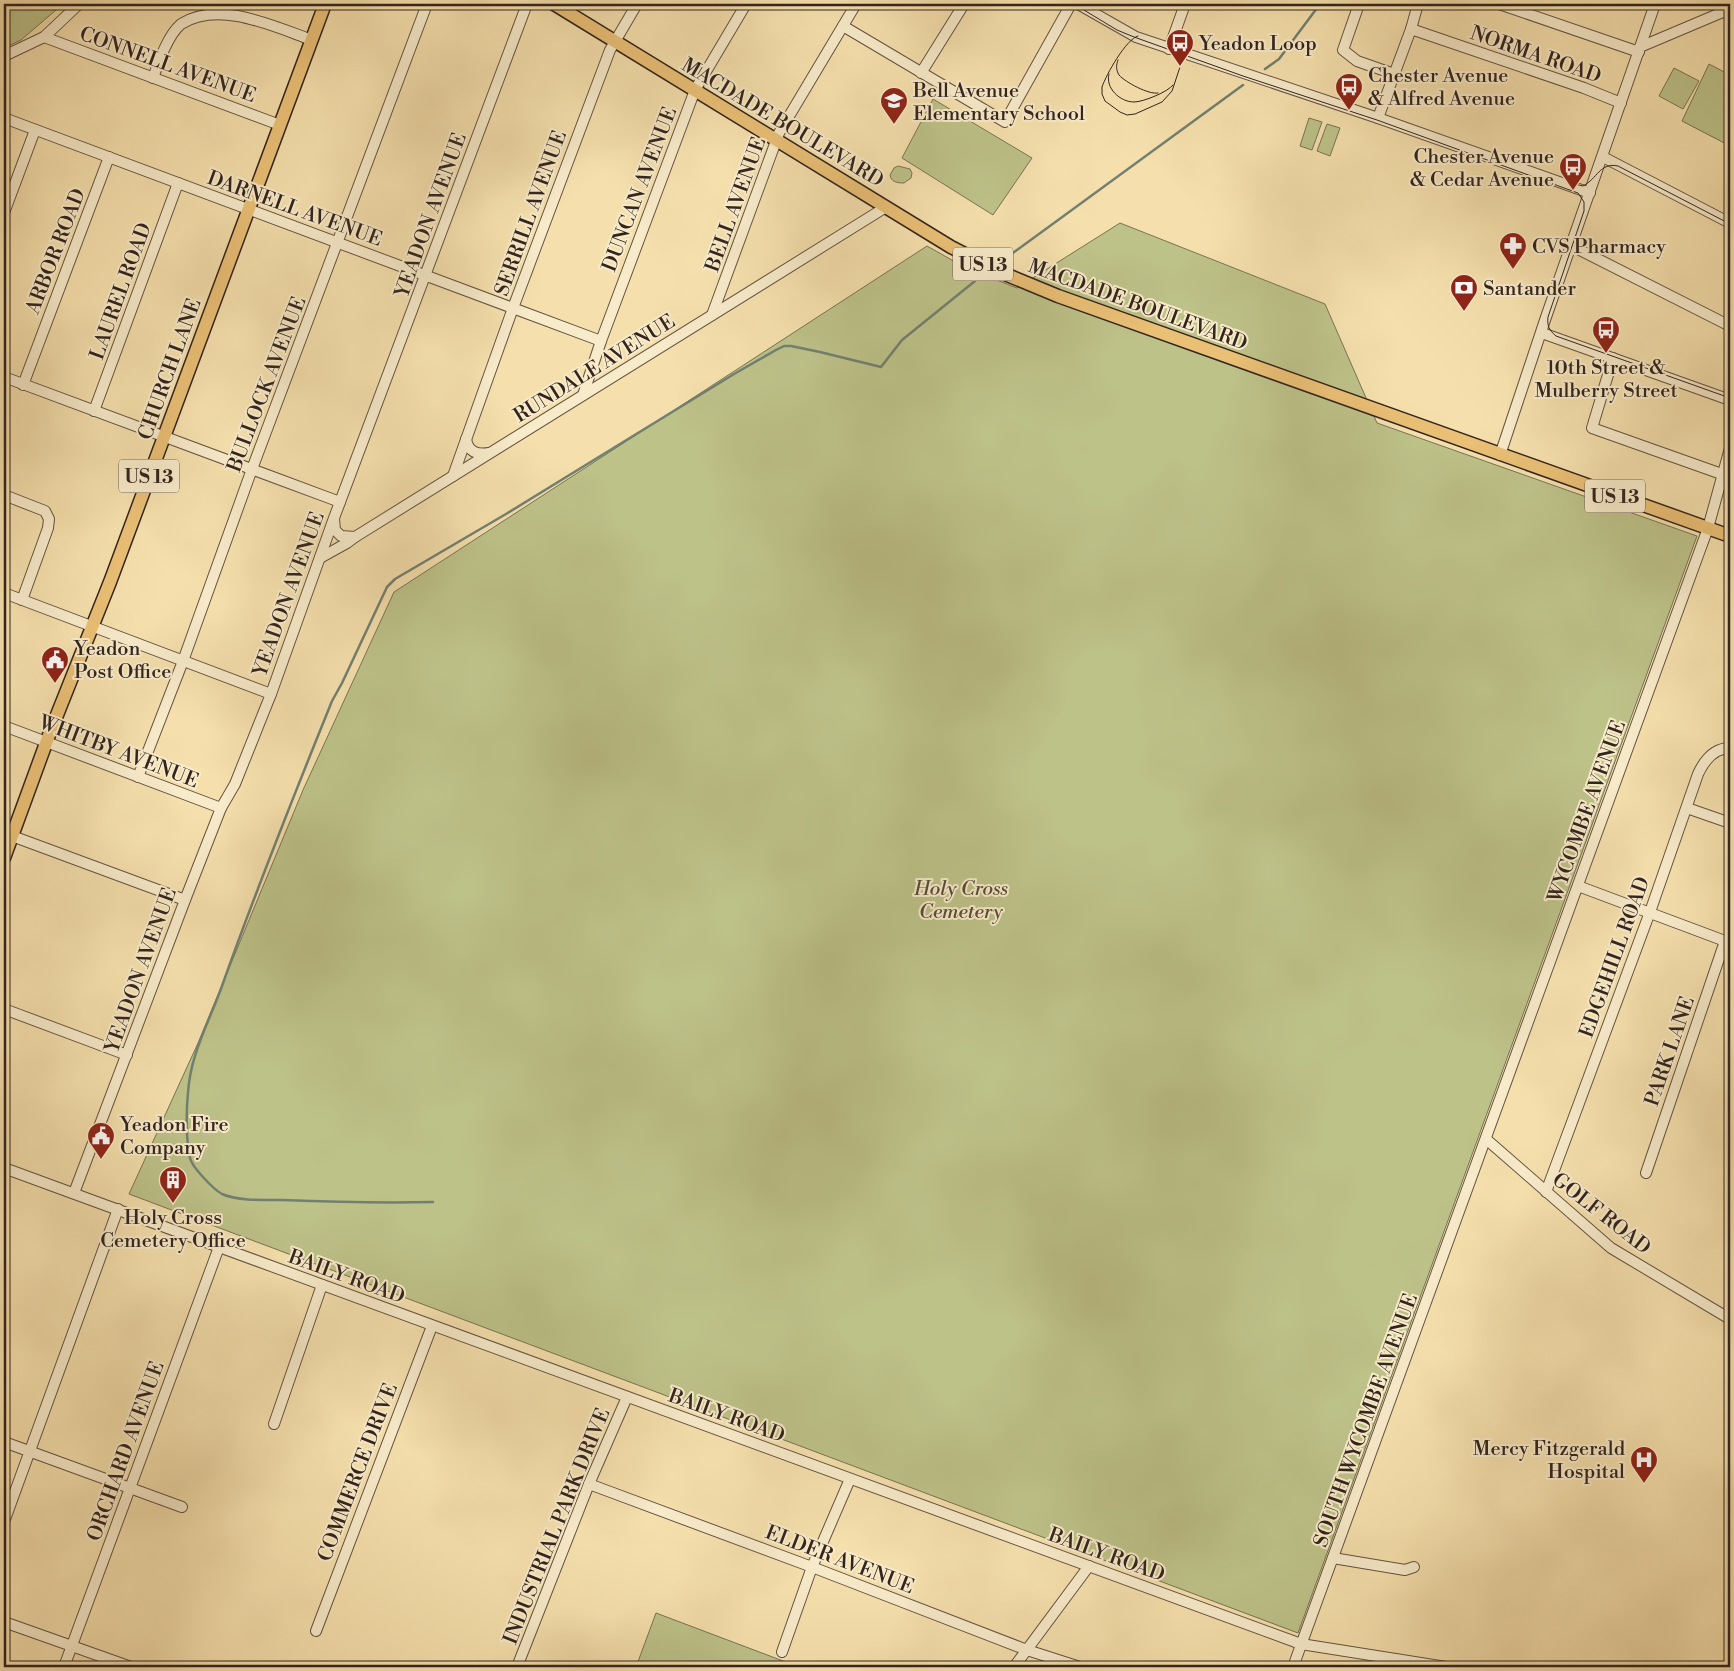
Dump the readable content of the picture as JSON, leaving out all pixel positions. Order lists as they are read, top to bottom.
{
  "streets": {
    "main road": ["MACDADE BOULEVARD", "US 13", "CHURCH LANE"],
    "street": [
      "NORMA ROAD",
      "CONNELL AVENUE",
      "DUNCAN AVENUE",
      "BELL AVENUE",
      "DARNELL AVENUE",
      "SERRILL AVENUE",
      "YEADON AVENUE",
      "ARBOR ROAD",
      "LAUREL ROAD",
      "RUNDALE AVENUE",
      "BULLOCK AVENUE",
      "WHITBY AVENUE",
      "WYCOMBE AVENUE",
      "EDGEHILL ROAD",
      "PARK LANE",
      "GOLF ROAD",
      "BAILY ROAD",
      "SOUTH WYCOMBE AVENUE",
      "ORCHARD AVENUE",
      "COMMERCE DRIVE",
      "INDUSTRIAL PARK DRIVE",
      "ELDER AVENUE"
    ]
  },
  "crossings": [
    ["CONNELL AVENUE", "CHURCH LANE"],
    ["MACDADE BOULEVARD", "DUNCAN AVENUE"],
    ["MACDADE BOULEVARD", "BELL AVENUE"],
    ["MACDADE BOULEVARD", "SERRILL AVENUE"],
    ["MACDADE BOULEVARD", "US 13"],
    ["MACDADE BOULEVARD", "RUNDALE AVENUE"],
    ["DUNCAN AVENUE", "DARNELL AVENUE"],
    ["DUNCAN AVENUE", "RUNDALE AVENUE"],
    ["BELL AVENUE", "RUNDALE AVENUE"],
    ["DARNELL AVENUE", "SERRILL AVENUE"],
    ["DARNELL AVENUE", "YEADON AVENUE"],
    ["DARNELL AVENUE", "ARBOR ROAD"],
    ["DARNELL AVENUE", "LAUREL ROAD"],
    ["DARNELL AVENUE", "CHURCH LANE"],
    ["DARNELL AVENUE", "BULLOCK AVENUE"],
    ["SERRILL AVENUE", "RUNDALE AVENUE"],
    ["YEADON AVENUE", "RUNDALE AVENUE"],
    ["YEADON AVENUE", "WHITBY AVENUE"],
    ["YEADON AVENUE", "BAILY ROAD"],
    ["US 13", "WYCOMBE AVENUE"],
    ["CHURCH LANE", "WHITBY AVENUE"],
    ["BULLOCK AVENUE", "WHITBY AVENUE"],
    ["WYCOMBE AVENUE", "GOLF ROAD"],
    ["WYCOMBE AVENUE", "SOUTH WYCOMBE AVENUE"],
    ["EDGEHILL ROAD", "PARK LANE"],
    ["EDGEHILL ROAD", "GOLF ROAD"],
    ["BAILY ROAD", "SOUTH WYCOMBE AVENUE"],
    ["BAILY ROAD", "ORCHARD AVENUE"],
    ["BAILY ROAD", "COMMERCE DRIVE"],
    ["BAILY ROAD", "INDUSTRIAL PARK DRIVE"],
    ["INDUSTRIAL PARK DRIVE", "ELDER AVENUE"]
  ],
  "parks": ["Holy Cross Cemetery"],
  "places": {
    "bus stop": [
      "Yeadon Loop",
      "Chester Avenue & Alfred Avenue",
      "Chester Avenue & Cedar Avenue",
      "10th Street & Mulberry Street"
    ],
    "school or university": ["Bell Avenue Elementary School"],
    "pharmacy": ["CVS Pharmacy"],
    "bank": ["Santander"],
    "public building": ["Yeadon Post Office", "Yeadon Fire Company"],
    "building": ["Holy Cross Cemetery Office"],
    "hospital": ["Mercy Fitzgerald Hospital"]
  }
}
